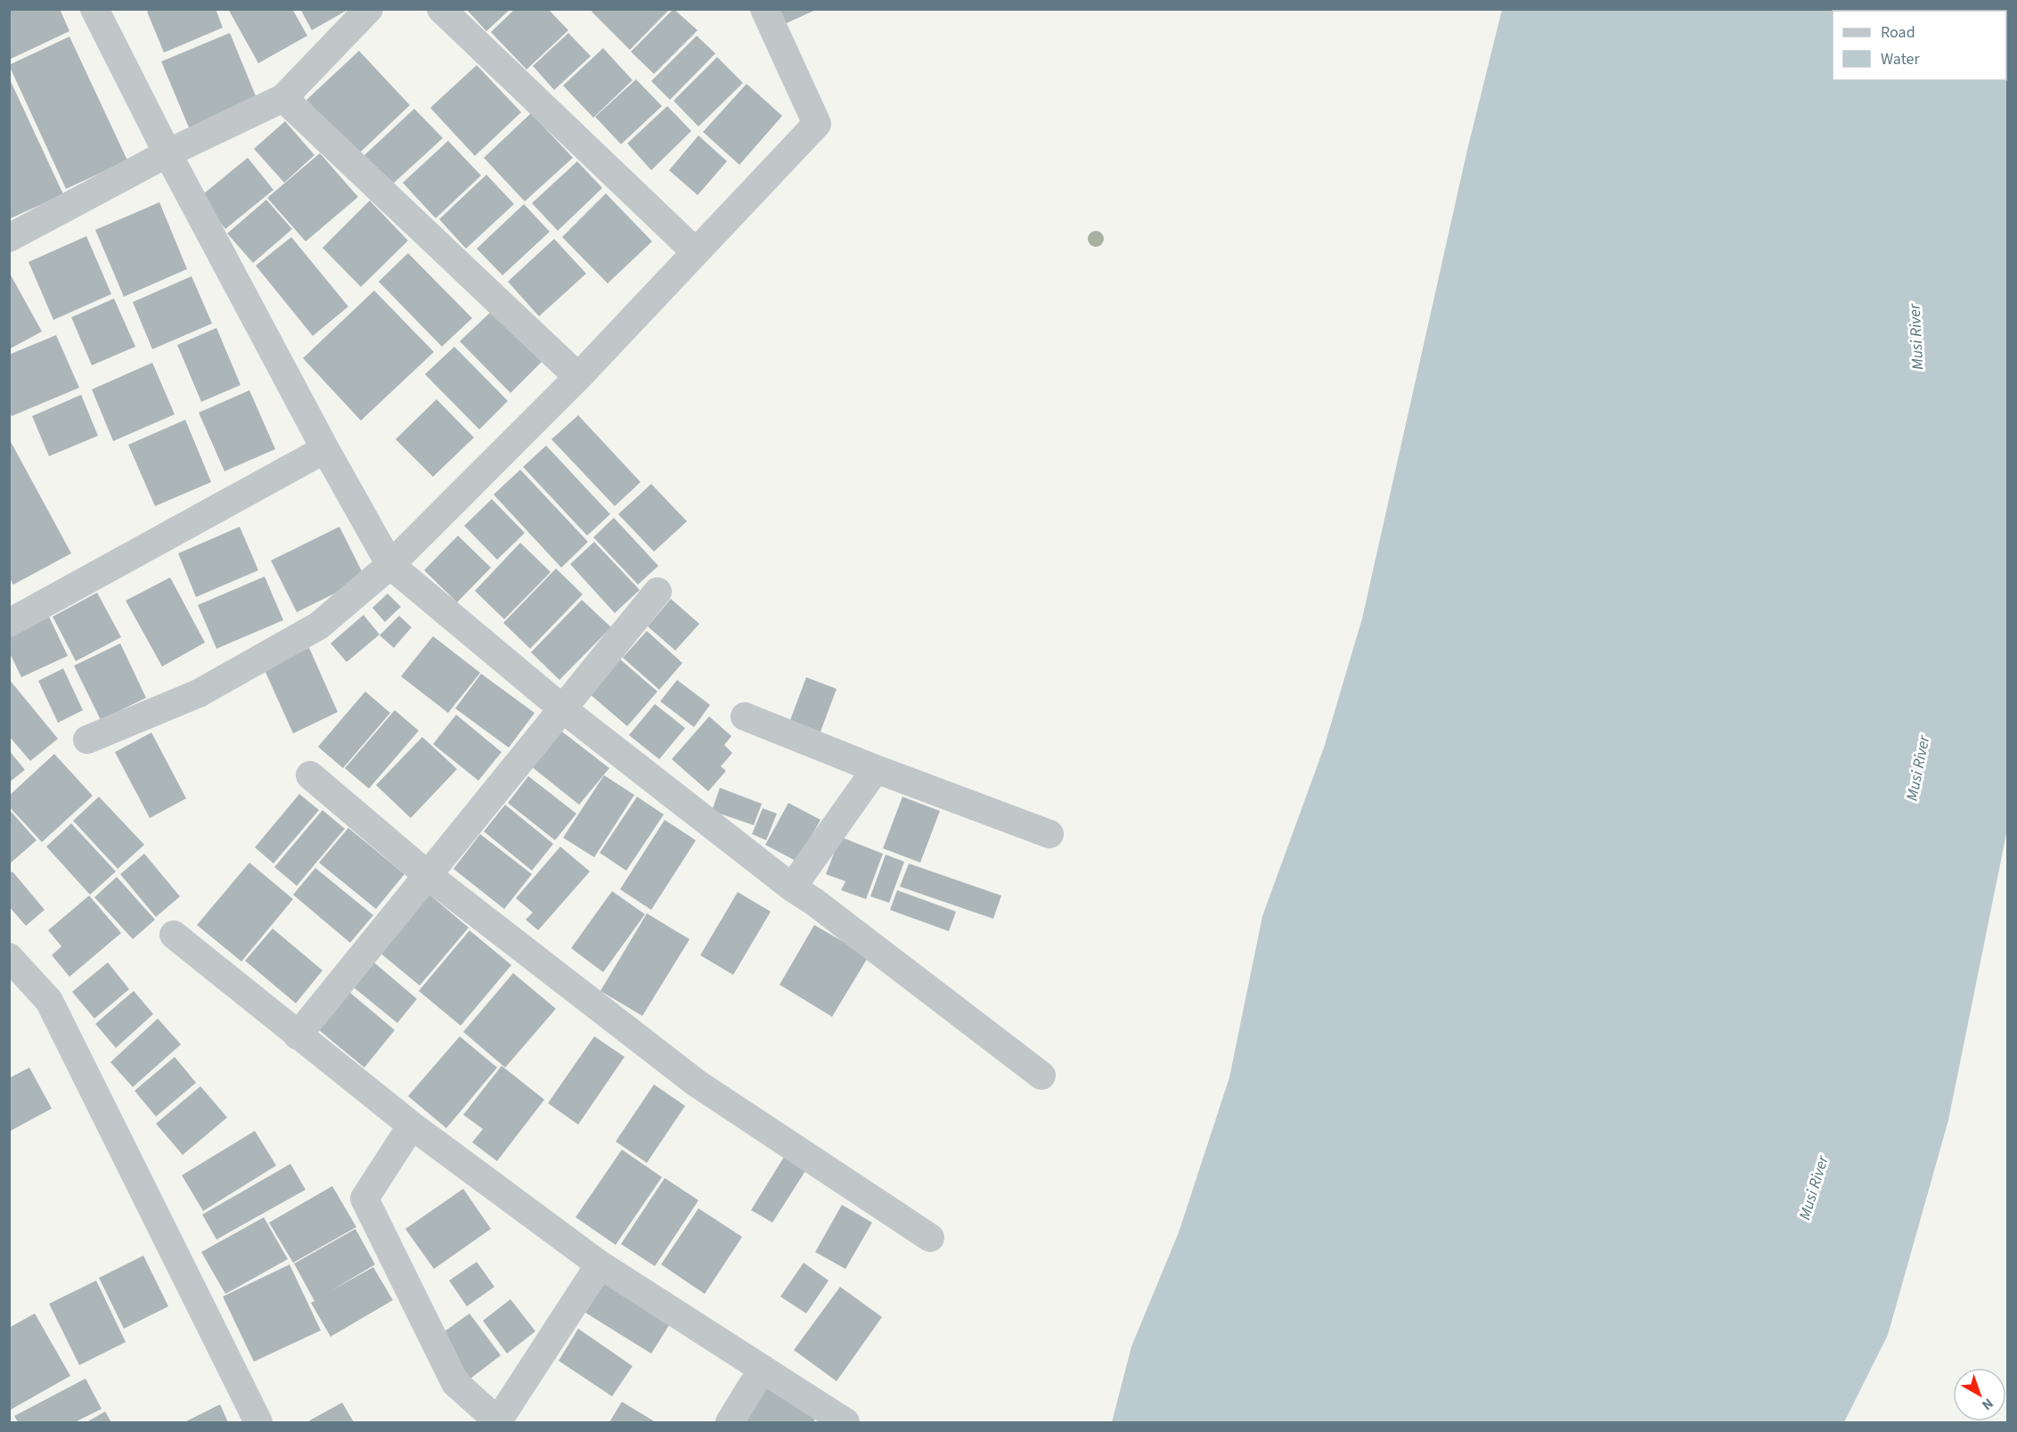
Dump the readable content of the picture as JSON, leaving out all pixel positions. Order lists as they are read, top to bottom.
{
  "water": ["Musi River"],
  "legend": ["Road", "Water"],
  "north": "bottom right"
}
